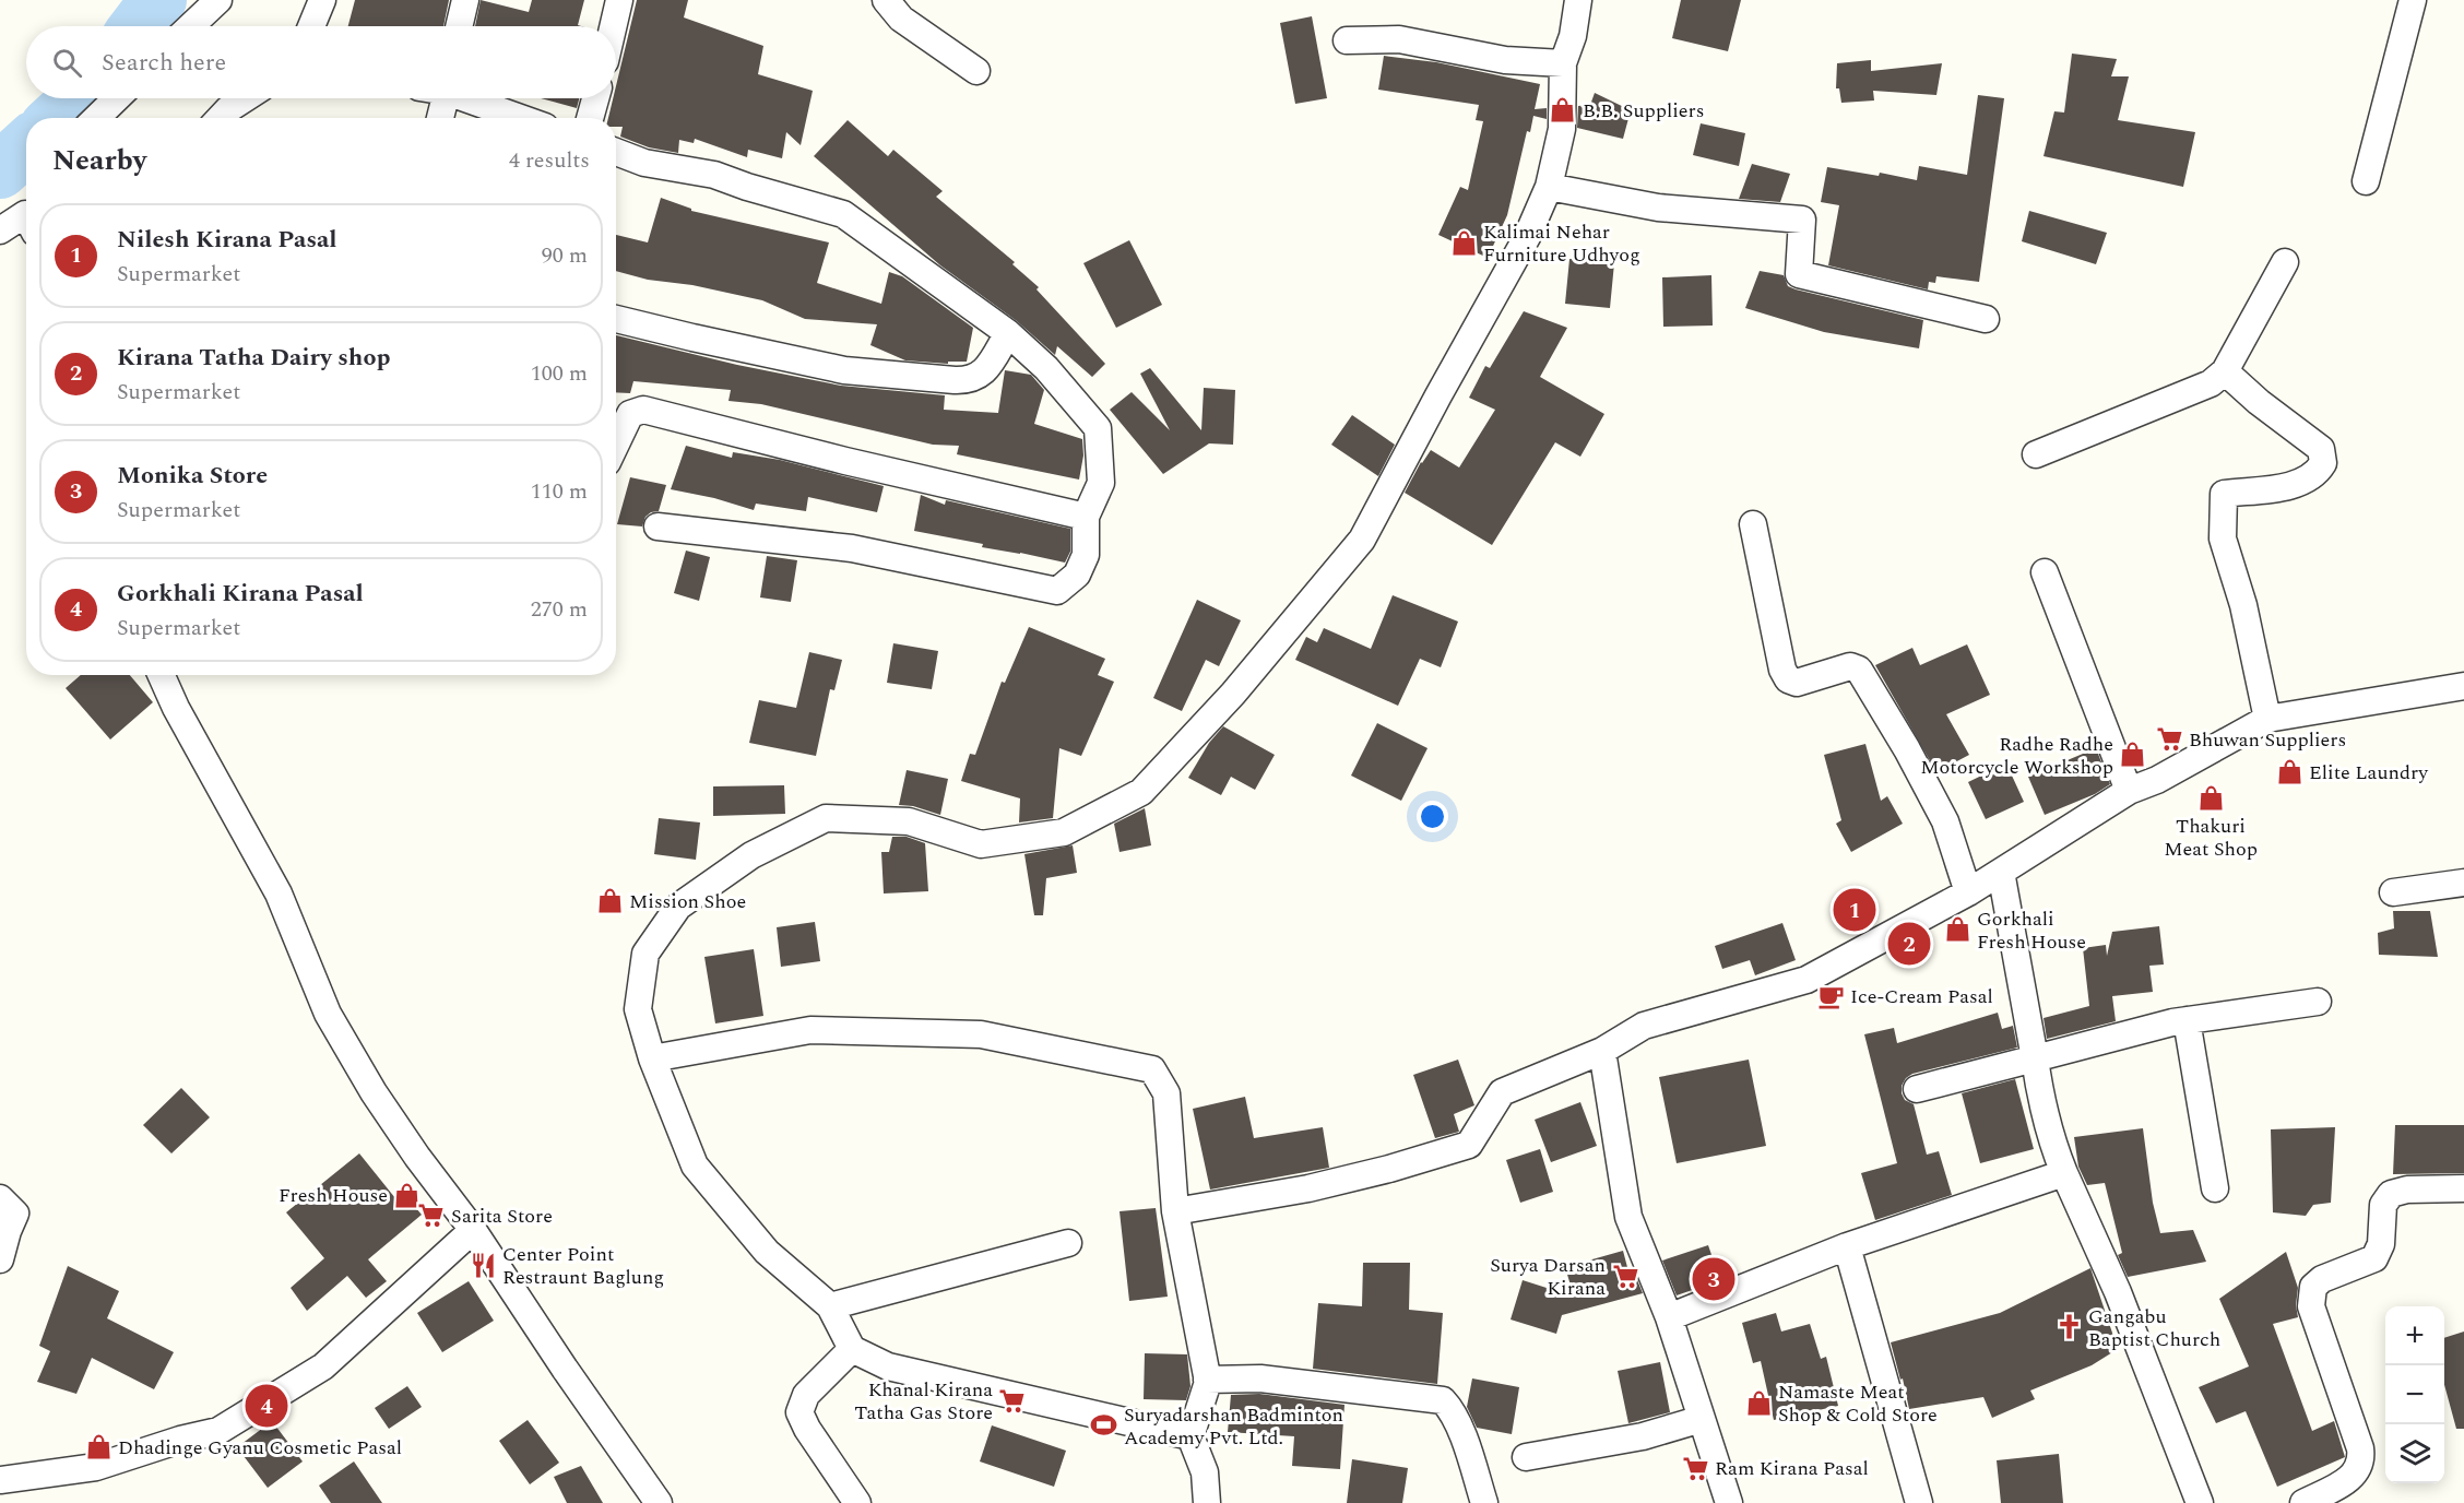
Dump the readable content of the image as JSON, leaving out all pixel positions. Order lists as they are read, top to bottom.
{
  "places": {
    "shop": [
      "B.B. Suppliers",
      "Kalimai Nehar Furniture Udhyog",
      "Radhe Radhe Motorcycle Workshop",
      "Elite Laundry",
      "Thakuri Meat Shop",
      "Mission Shoe",
      "Gorkhali Fresh House",
      "Fresh House",
      "Namaste Meat Shop & Cold Store",
      "Dhadinge Gyanu Cosmetic Pasal"
    ],
    "supermarket": [
      "Bhuwan Suppliers",
      "Sarita Store",
      "Surya Darsan Kirana",
      "Khanal Kirana Tatha Gas Store",
      "Ram Kirana Pasal"
    ],
    "cafe": ["Ice-Cream Pasal"],
    "restaurant": ["Center Point Restraunt Baglung"],
    "church": ["Gangabu Baptist Church"],
    "sports": ["Suryadarshan Badminton Academy Pvt. Ltd."]
  },
  "page": {
    "search": "Search here",
    "heading": ["Nearby", "4 results"],
    "list": [
      {
        "mark": "1",
        "name": "Nilesh Kirana Pasal",
        "note": "Supermarket",
        "value": "90 m"
      },
      {
        "mark": "2",
        "name": "Kirana Tatha Dairy shop",
        "note": "Supermarket",
        "value": "100 m"
      },
      {
        "mark": "3",
        "name": "Monika Store",
        "note": "Supermarket",
        "value": "110 m"
      },
      {
        "mark": "4",
        "name": "Gorkhali Kirana Pasal",
        "note": "Supermarket",
        "value": "270 m"
      }
    ],
    "pins": [
      "1",
      "2",
      "3",
      "4"
    ],
    "map_buttons": ["+", "−"]
  }
}
